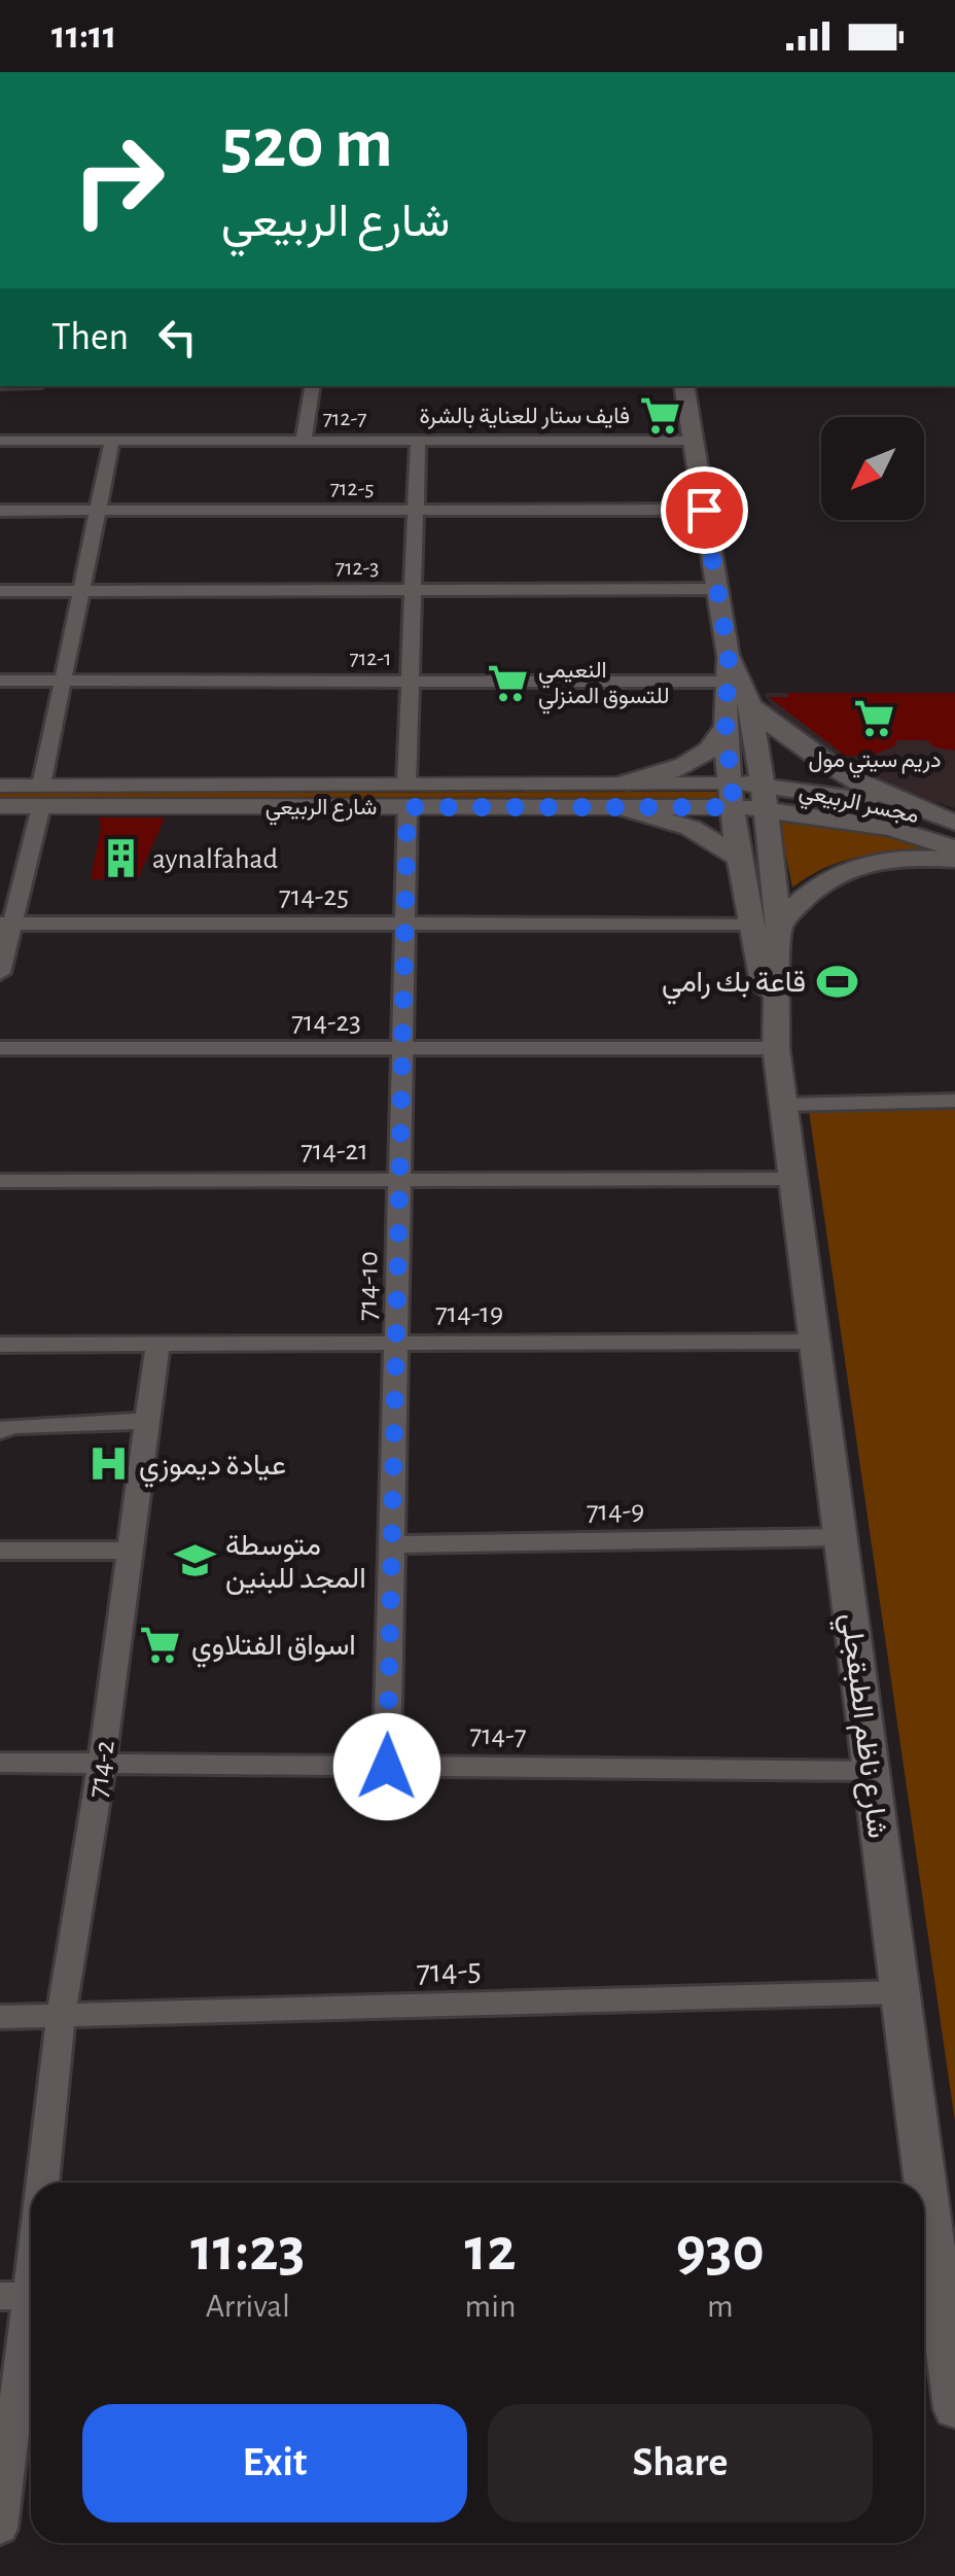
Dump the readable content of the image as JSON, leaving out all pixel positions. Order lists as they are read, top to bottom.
{
  "streets": {
    "main road": ["مجسر الربيعي", "شارع الربيعي", "شارع ناظم الطبقجلي"],
    "street": [
      "712-7",
      "712-5",
      "712-3",
      "712-1",
      "714-25",
      "714-23",
      "714-21",
      "714-10",
      "714-19",
      "714-9",
      "714-7",
      "714-2",
      "714-5"
    ]
  },
  "crossings": [
    ["712-7", "714-10"],
    ["712-7", "شارع ناظم الطبقجلي"],
    ["712-5", "714-10"],
    ["712-5", "شارع ناظم الطبقجلي"],
    ["712-3", "714-10"],
    ["712-3", "شارع ناظم الطبقجلي"],
    ["712-1", "714-10"],
    ["712-1", "شارع ناظم الطبقجلي"],
    ["مجسر الربيعي", "شارع الربيعي"],
    ["مجسر الربيعي", "شارع ناظم الطبقجلي"],
    ["شارع الربيعي", "714-10"],
    ["شارع الربيعي", "شارع ناظم الطبقجلي"],
    ["714-25", "714-10"],
    ["714-25", "شارع ناظم الطبقجلي"],
    ["714-23", "714-10"],
    ["714-23", "شارع ناظم الطبقجلي"],
    ["714-21", "714-10"],
    ["714-21", "شارع ناظم الطبقجلي"],
    ["714-10", "714-19"],
    ["714-10", "714-9"],
    ["714-10", "714-7"],
    ["714-19", "شارع ناظم الطبقجلي"],
    ["714-19", "714-2"],
    ["714-9", "شارع ناظم الطبقجلي"],
    ["شارع ناظم الطبقجلي", "714-7"],
    ["شارع ناظم الطبقجلي", "714-5"],
    ["714-7", "714-2"],
    ["714-2", "714-5"]
  ],
  "places": {
    "supermarket": [
      "فايف ستار للعناية بالشرة",
      "النعيمي للتسوق المنزلي",
      "دريم سيتي مول",
      "اسواق الفتلاوي"
    ],
    "building": ["aynalfahad"],
    "sports": ["قاعة بك رامي"],
    "hospital": ["عيادة ديموزي"],
    "school or university": ["متوسطة المجد للبنين"]
  },
  "north": "bottom left",
  "page": {
    "status": "11:11",
    "turn": ["520 m", "شارع الربيعي"],
    "then": "Then",
    "eta": [
      "11:23",
      "Arrival",
      "12",
      "min",
      "930",
      "m"
    ],
    "buttons": ["Exit", "Share"]
  }
}
